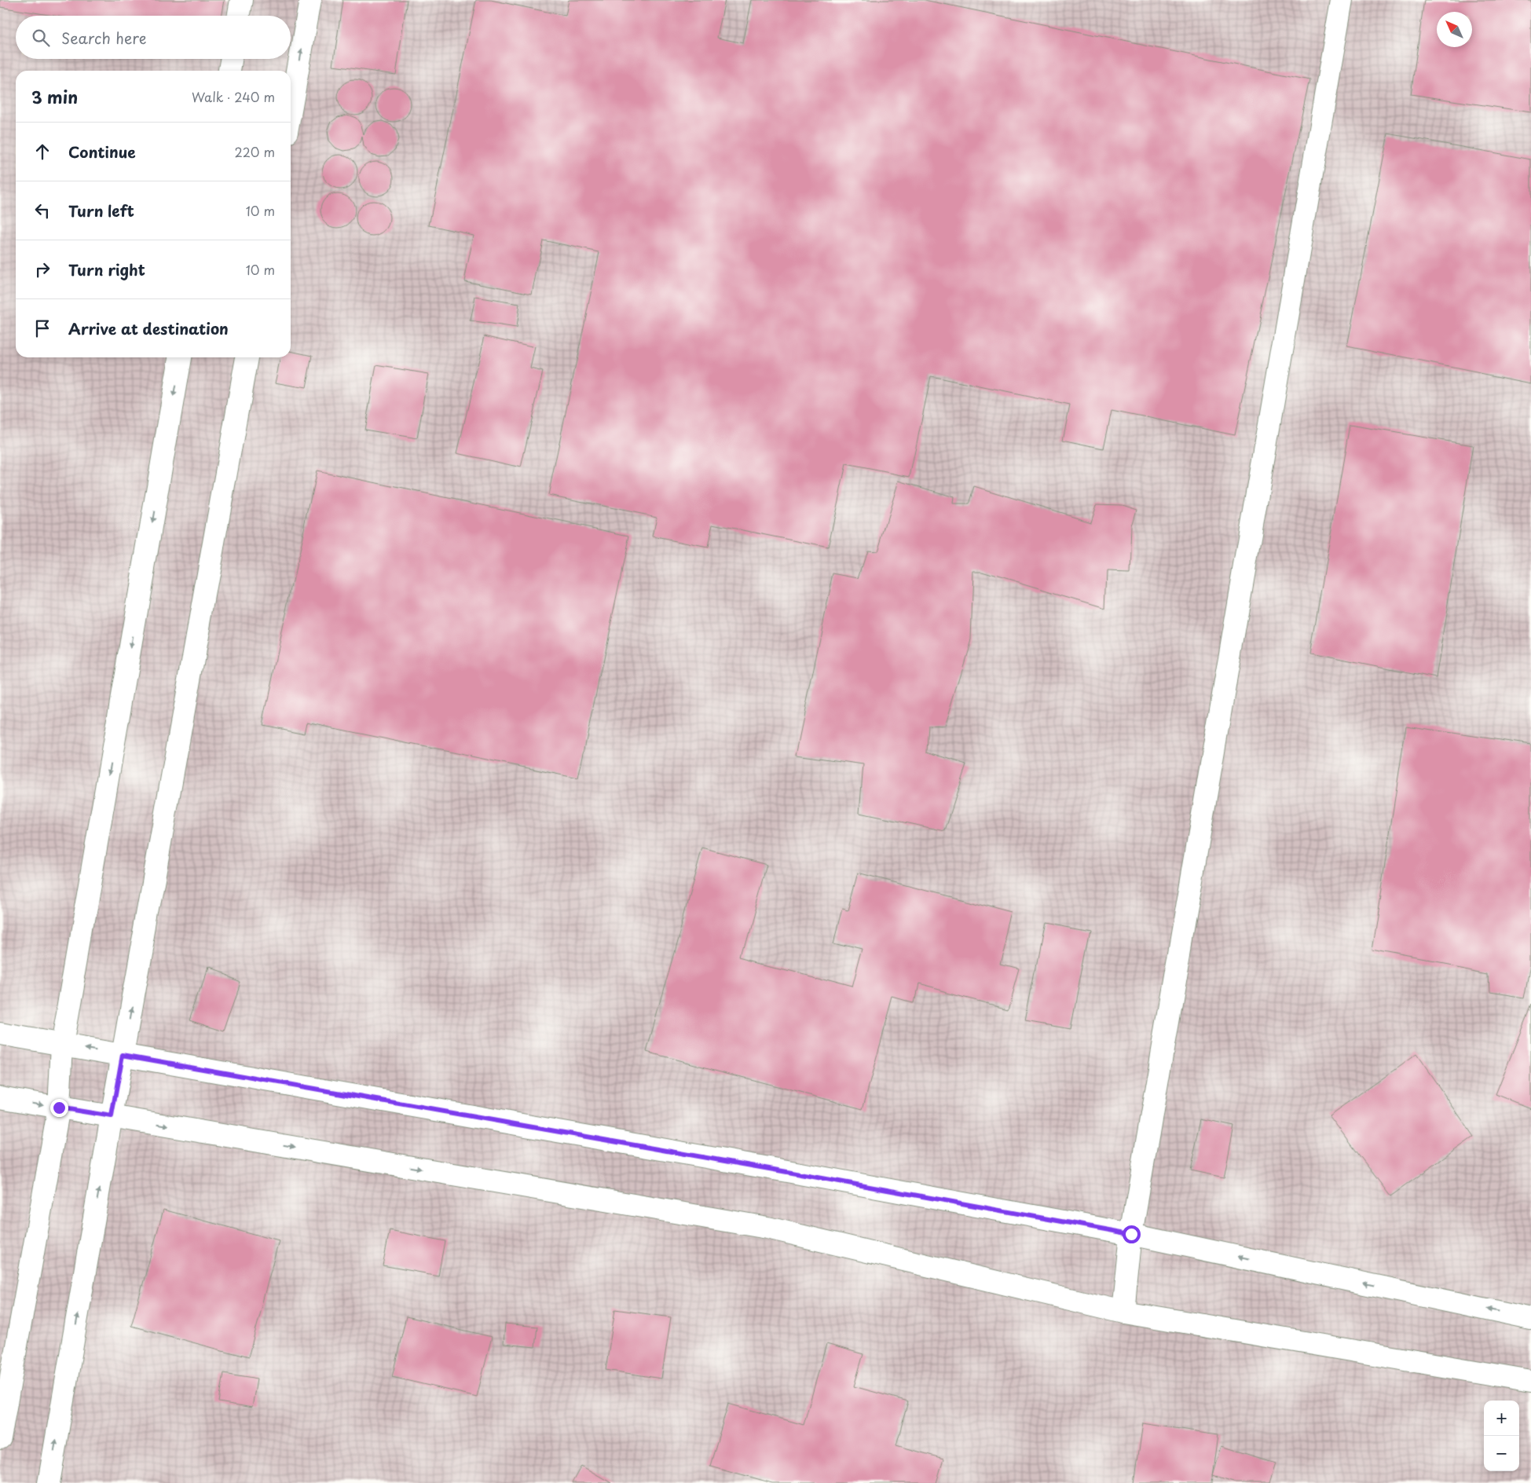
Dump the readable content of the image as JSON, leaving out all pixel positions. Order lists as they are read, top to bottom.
{
  "north": "top left",
  "page": {
    "search": "Search here",
    "heading": ["3 min", "Walk · 240 m"],
    "list": [
      ["Continue", "220 m"],
      ["Turn left", "10 m"],
      ["Turn right", "10 m"],
      "Arrive at destination"
    ],
    "map_buttons": ["+", "−"]
  }
}
